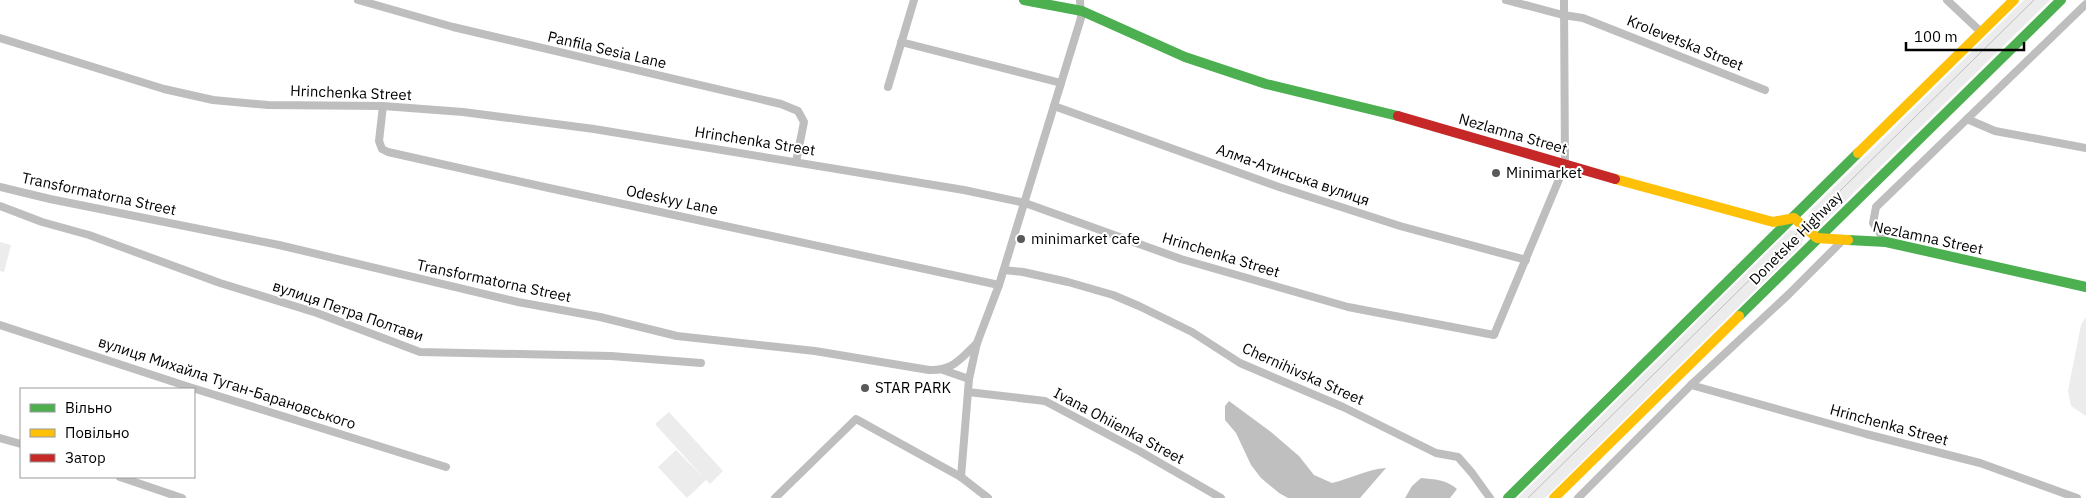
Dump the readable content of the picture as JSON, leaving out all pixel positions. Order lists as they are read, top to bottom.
{
  "streets": {
    "main road": ["Nezlamna Street", "Donetske Highway"],
    "street": [
      "Krolevetska Street",
      "Panfila Sesia Lane",
      "Hrinchenka Street",
      "Алма-Атинська вулиця",
      "Transformatorna Street",
      "Odeskyy Lane",
      "вулиця Петра Полтави",
      "Chernihivska Street",
      "вулиця Михайла Туган-Барановського",
      "Ivana Ohiienka Street"
    ]
  },
  "crossings": [
    ["Panfila Sesia Lane", "Hrinchenka Street"],
    ["Hrinchenka Street", "Алма-Атинська вулиця"],
    ["Hrinchenka Street", "Odeskyy Lane"],
    ["Nezlamna Street", "Donetske Highway"]
  ],
  "places": ["Minimarket", "minimarket cafe", "STAR PARK"],
  "legend": ["Вільно", "Повільно", "Затор"],
  "scale_bar": "100 m"
}
